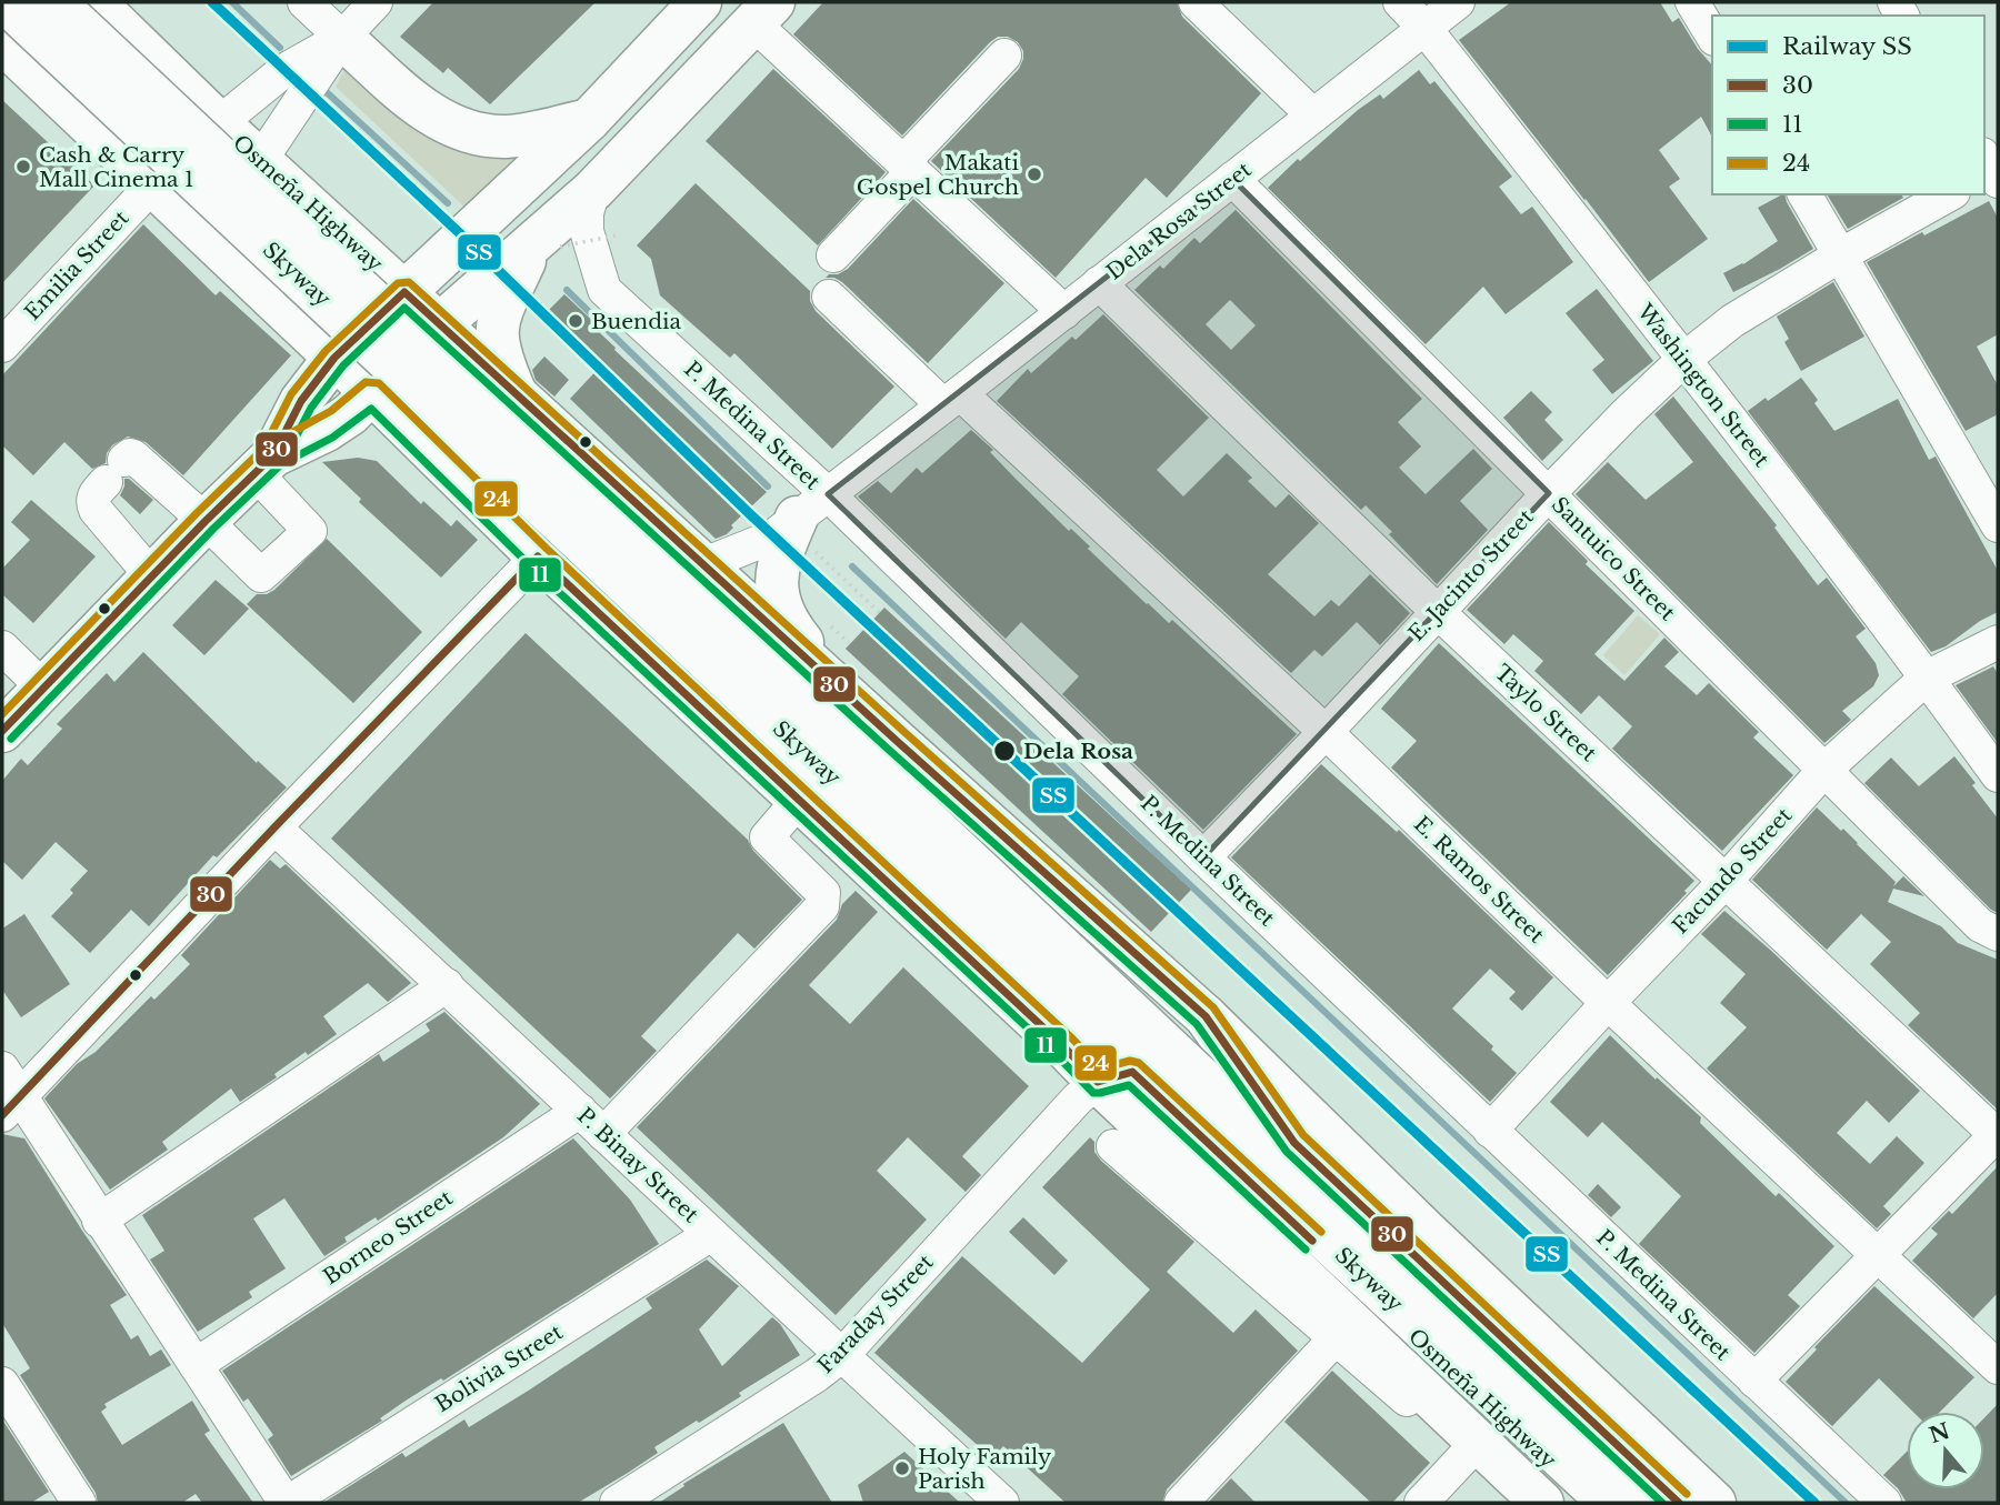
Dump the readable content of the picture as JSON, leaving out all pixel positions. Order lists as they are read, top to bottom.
{
  "streets": {
    "main road": ["Osmeña Highway", "Skyway"],
    "street": [
      "Dela Rosa Street",
      "Emilia Street",
      "Washington Street",
      "P. Medina Street",
      "Santuico Street",
      "E. Jacinto Street",
      "Taylo Street",
      "Facundo Street",
      "E. Ramos Street",
      "P. Binay Street",
      "Borneo Street",
      "Faraday Street",
      "Bolivia Street"
    ]
  },
  "crossings": [
    ["Osmeña Highway", "Dela Rosa Street"],
    ["Osmeña Highway", "Emilia Street"],
    ["Osmeña Highway", "Faraday Street"],
    ["Dela Rosa Street", "Washington Street"],
    ["Dela Rosa Street", "P. Medina Street"],
    ["Dela Rosa Street", "Santuico Street"],
    ["Dela Rosa Street", "Taylo Street"],
    ["Dela Rosa Street", "E. Ramos Street"],
    ["Washington Street", "E. Jacinto Street"],
    ["Washington Street", "Facundo Street"],
    ["P. Medina Street", "E. Jacinto Street"],
    ["P. Medina Street", "Facundo Street"],
    ["Santuico Street", "E. Jacinto Street"],
    ["Santuico Street", "Facundo Street"],
    ["E. Jacinto Street", "Taylo Street"],
    ["E. Jacinto Street", "E. Ramos Street"],
    ["Taylo Street", "Facundo Street"],
    ["Facundo Street", "E. Ramos Street"],
    ["P. Binay Street", "Borneo Street"],
    ["P. Binay Street", "Faraday Street"],
    ["P. Binay Street", "Bolivia Street"]
  ],
  "places": [
    "Cash & Carry Mall Cinema 1",
    "Makati Gospel Church",
    "Buendia",
    "Dela Rosa",
    "Holy Family Parish"
  ],
  "lines": [
    "rail line SS",
    "transit line 24",
    "transit line 30",
    "transit line 11"
  ],
  "legend": [
    "Railway SS",
    "30",
    "11",
    "24"
  ],
  "north": "top"
}
